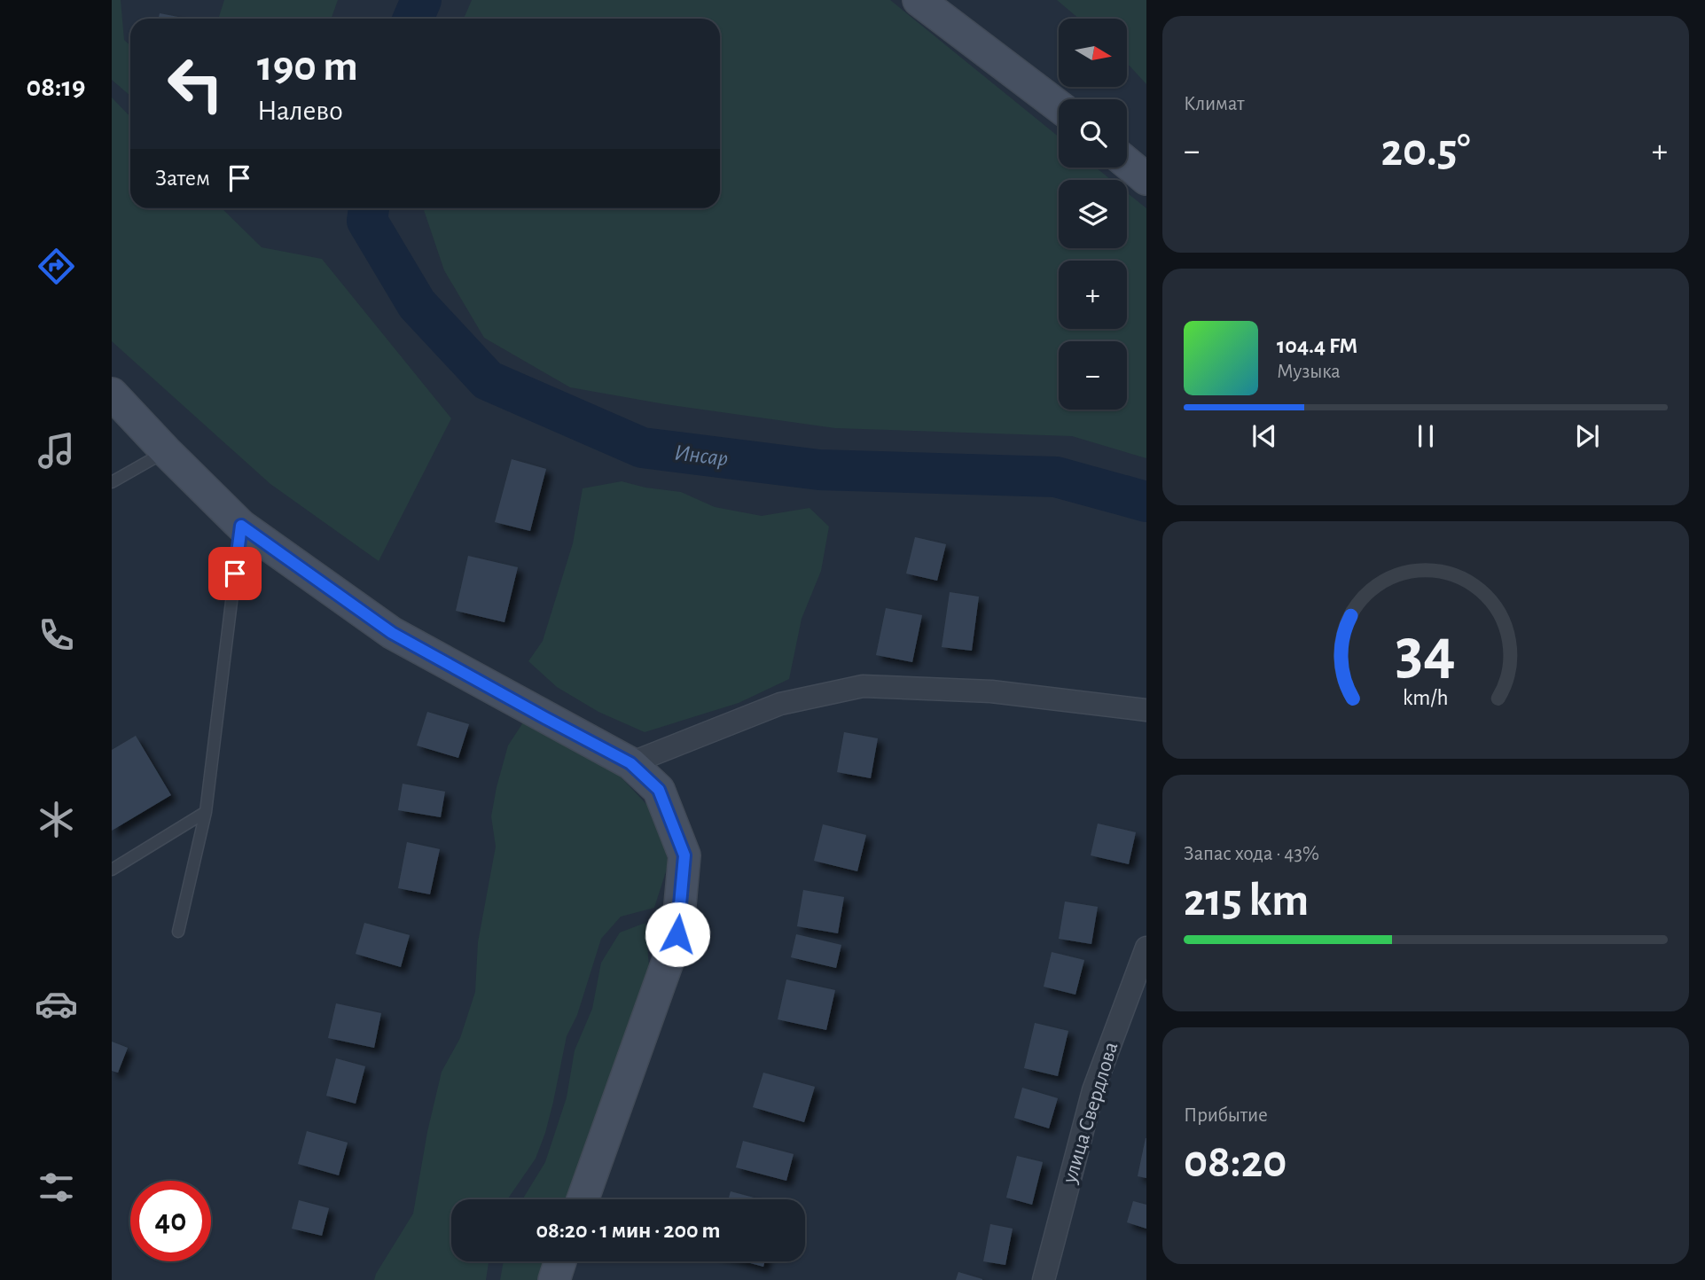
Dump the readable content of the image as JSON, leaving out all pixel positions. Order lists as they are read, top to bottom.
{
  "streets": {
    "street": ["улица Свердлова"]
  },
  "water": ["Инсар"],
  "north": "right",
  "page": {
    "tabs": "08:19",
    "tile": [
      "Климат",
      ["Запас хода · 43%", "215 km"],
      ["Прибытие", "08:20"]
    ],
    "map_buttons": ["+", "−"],
    "turn": ["190 m", "Налево"],
    "heat": ["−", "20.5°", "+"],
    "then": "Затем",
    "song": ["104.4 FM", "Музыка"],
    "limit": "40",
    "trip": "08:20 · 1 мин · 200 m",
    "gauge": ["34", "km/h"]
  }
}
